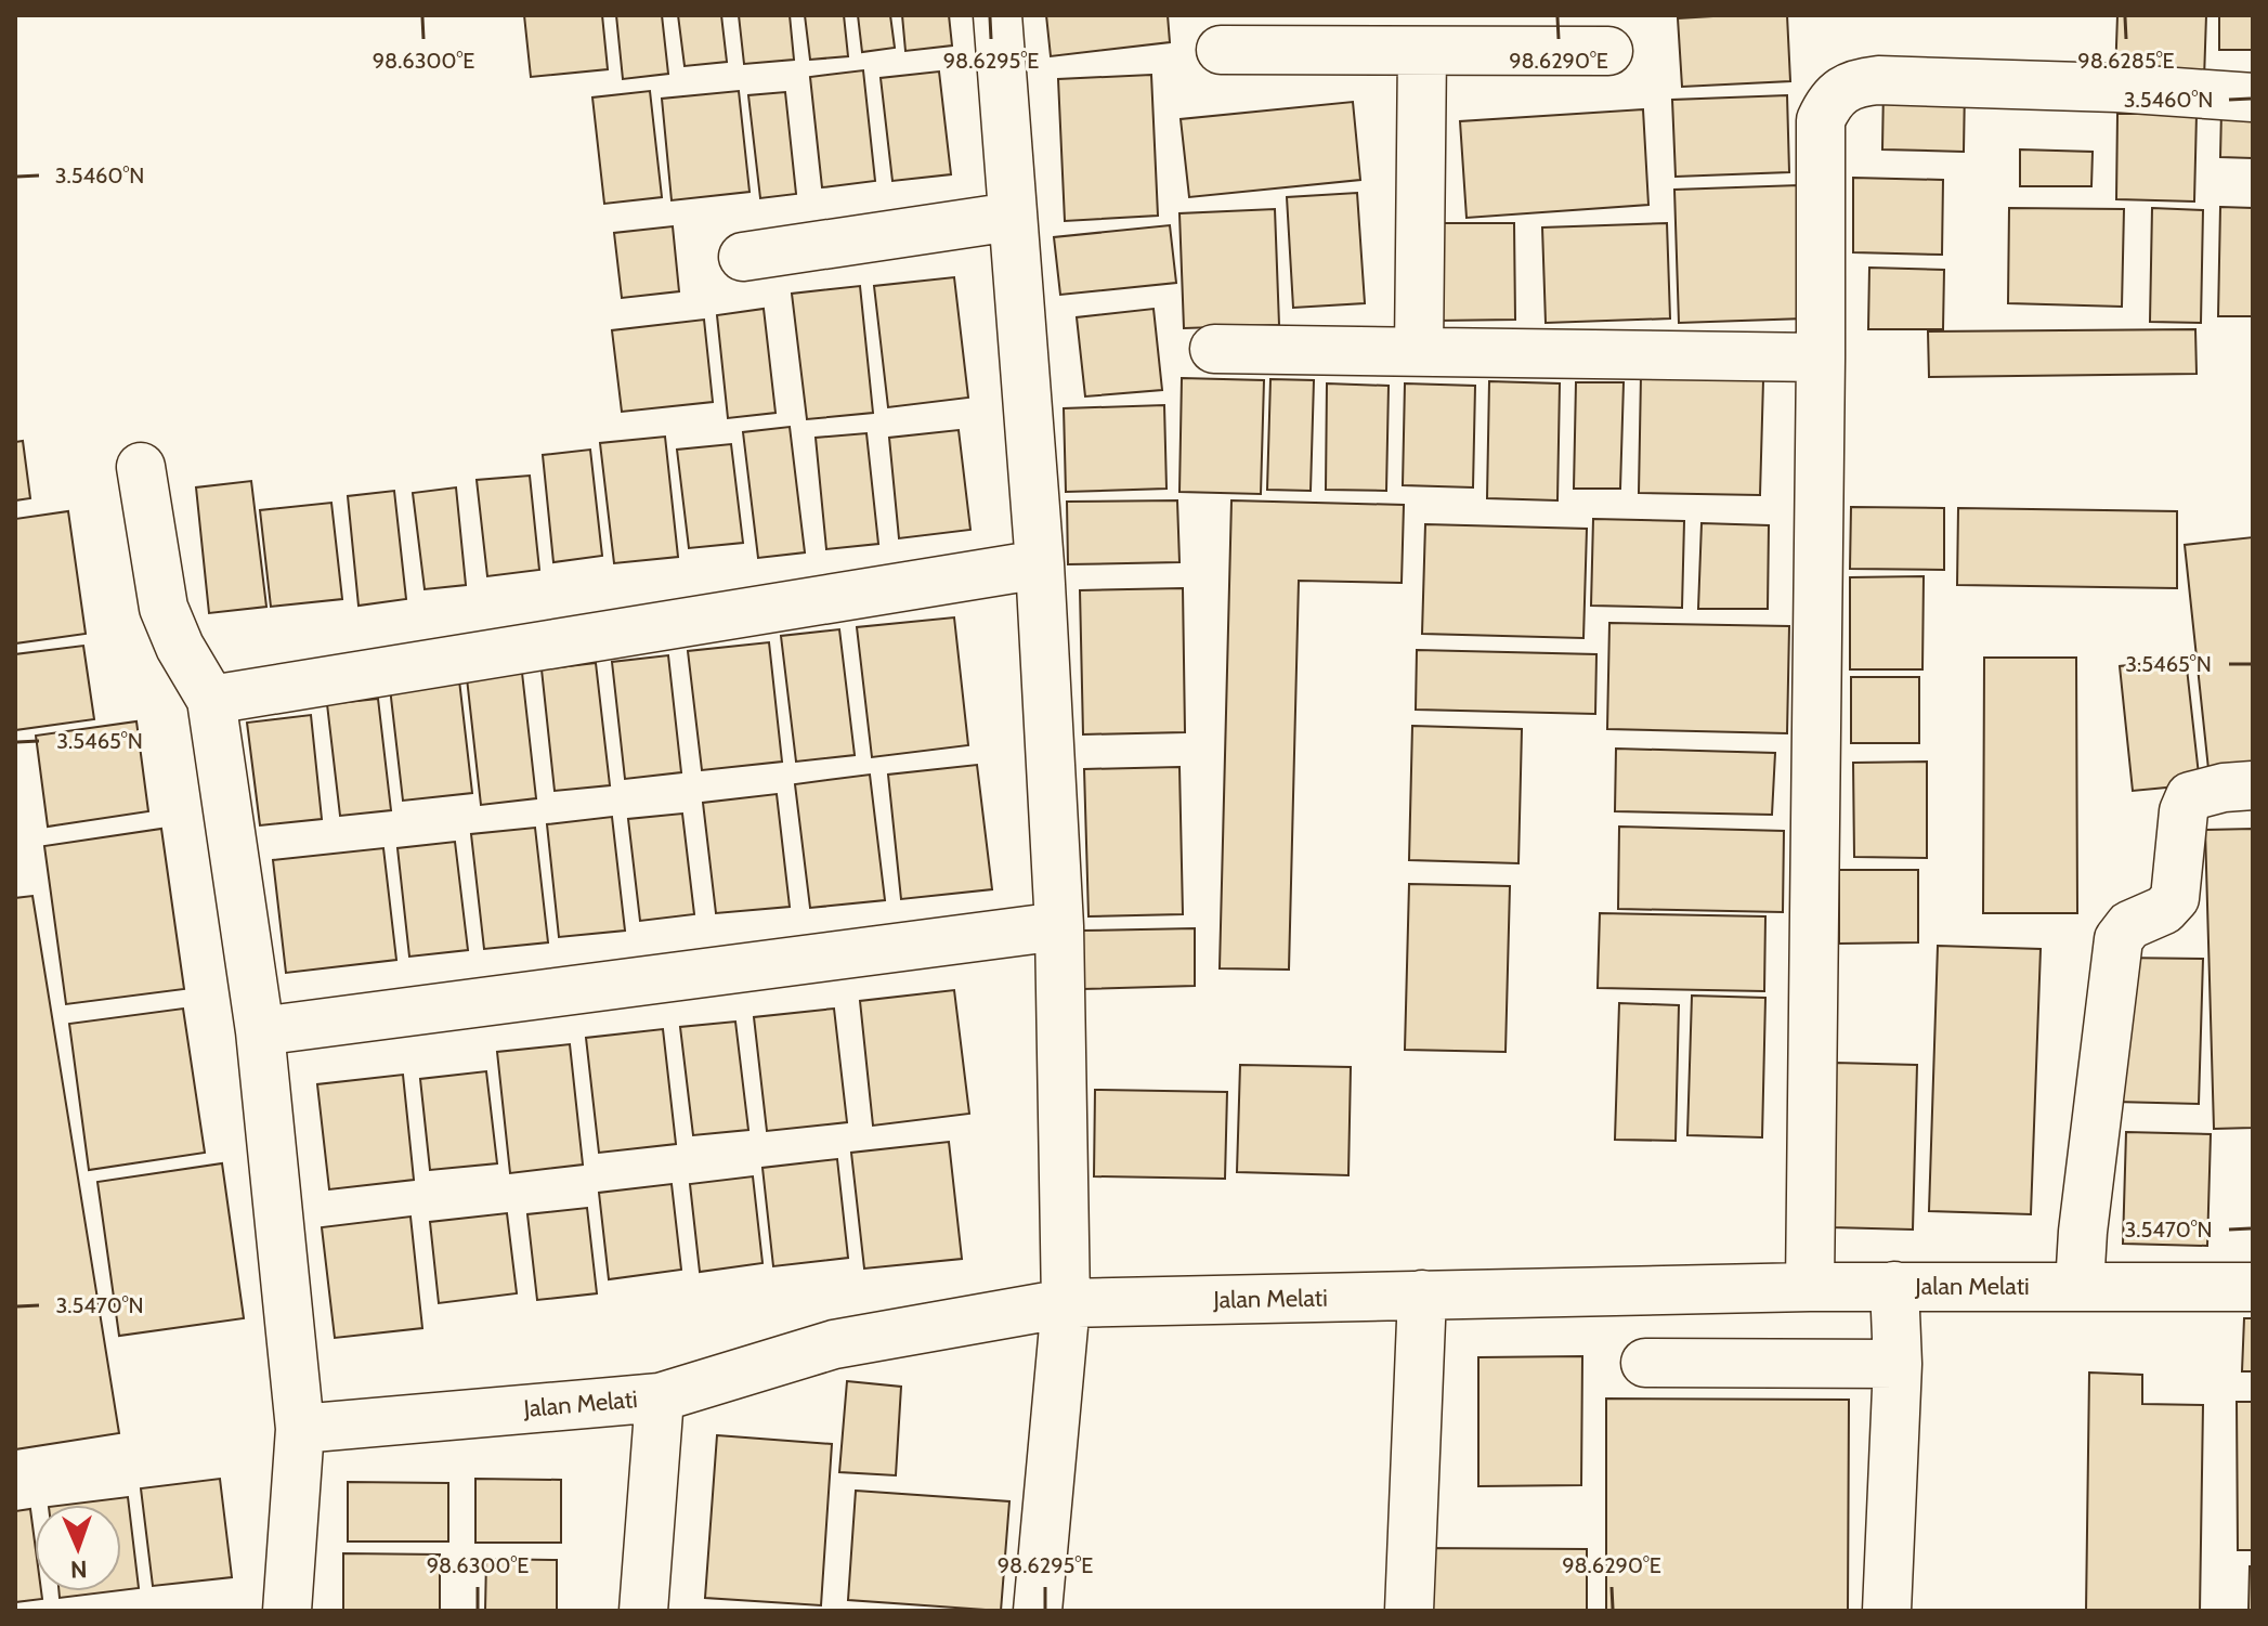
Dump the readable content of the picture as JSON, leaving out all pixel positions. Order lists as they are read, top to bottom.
{
  "streets": {
    "street": ["Jalan Melati"]
  },
  "north": "bottom",
  "coordinates": [
    "98.6300°E",
    "98.6295°E",
    "98.6290°E",
    "98.6285°E",
    "3.5460°N",
    "3.5465°N",
    "3.5470°N"
  ]
}
